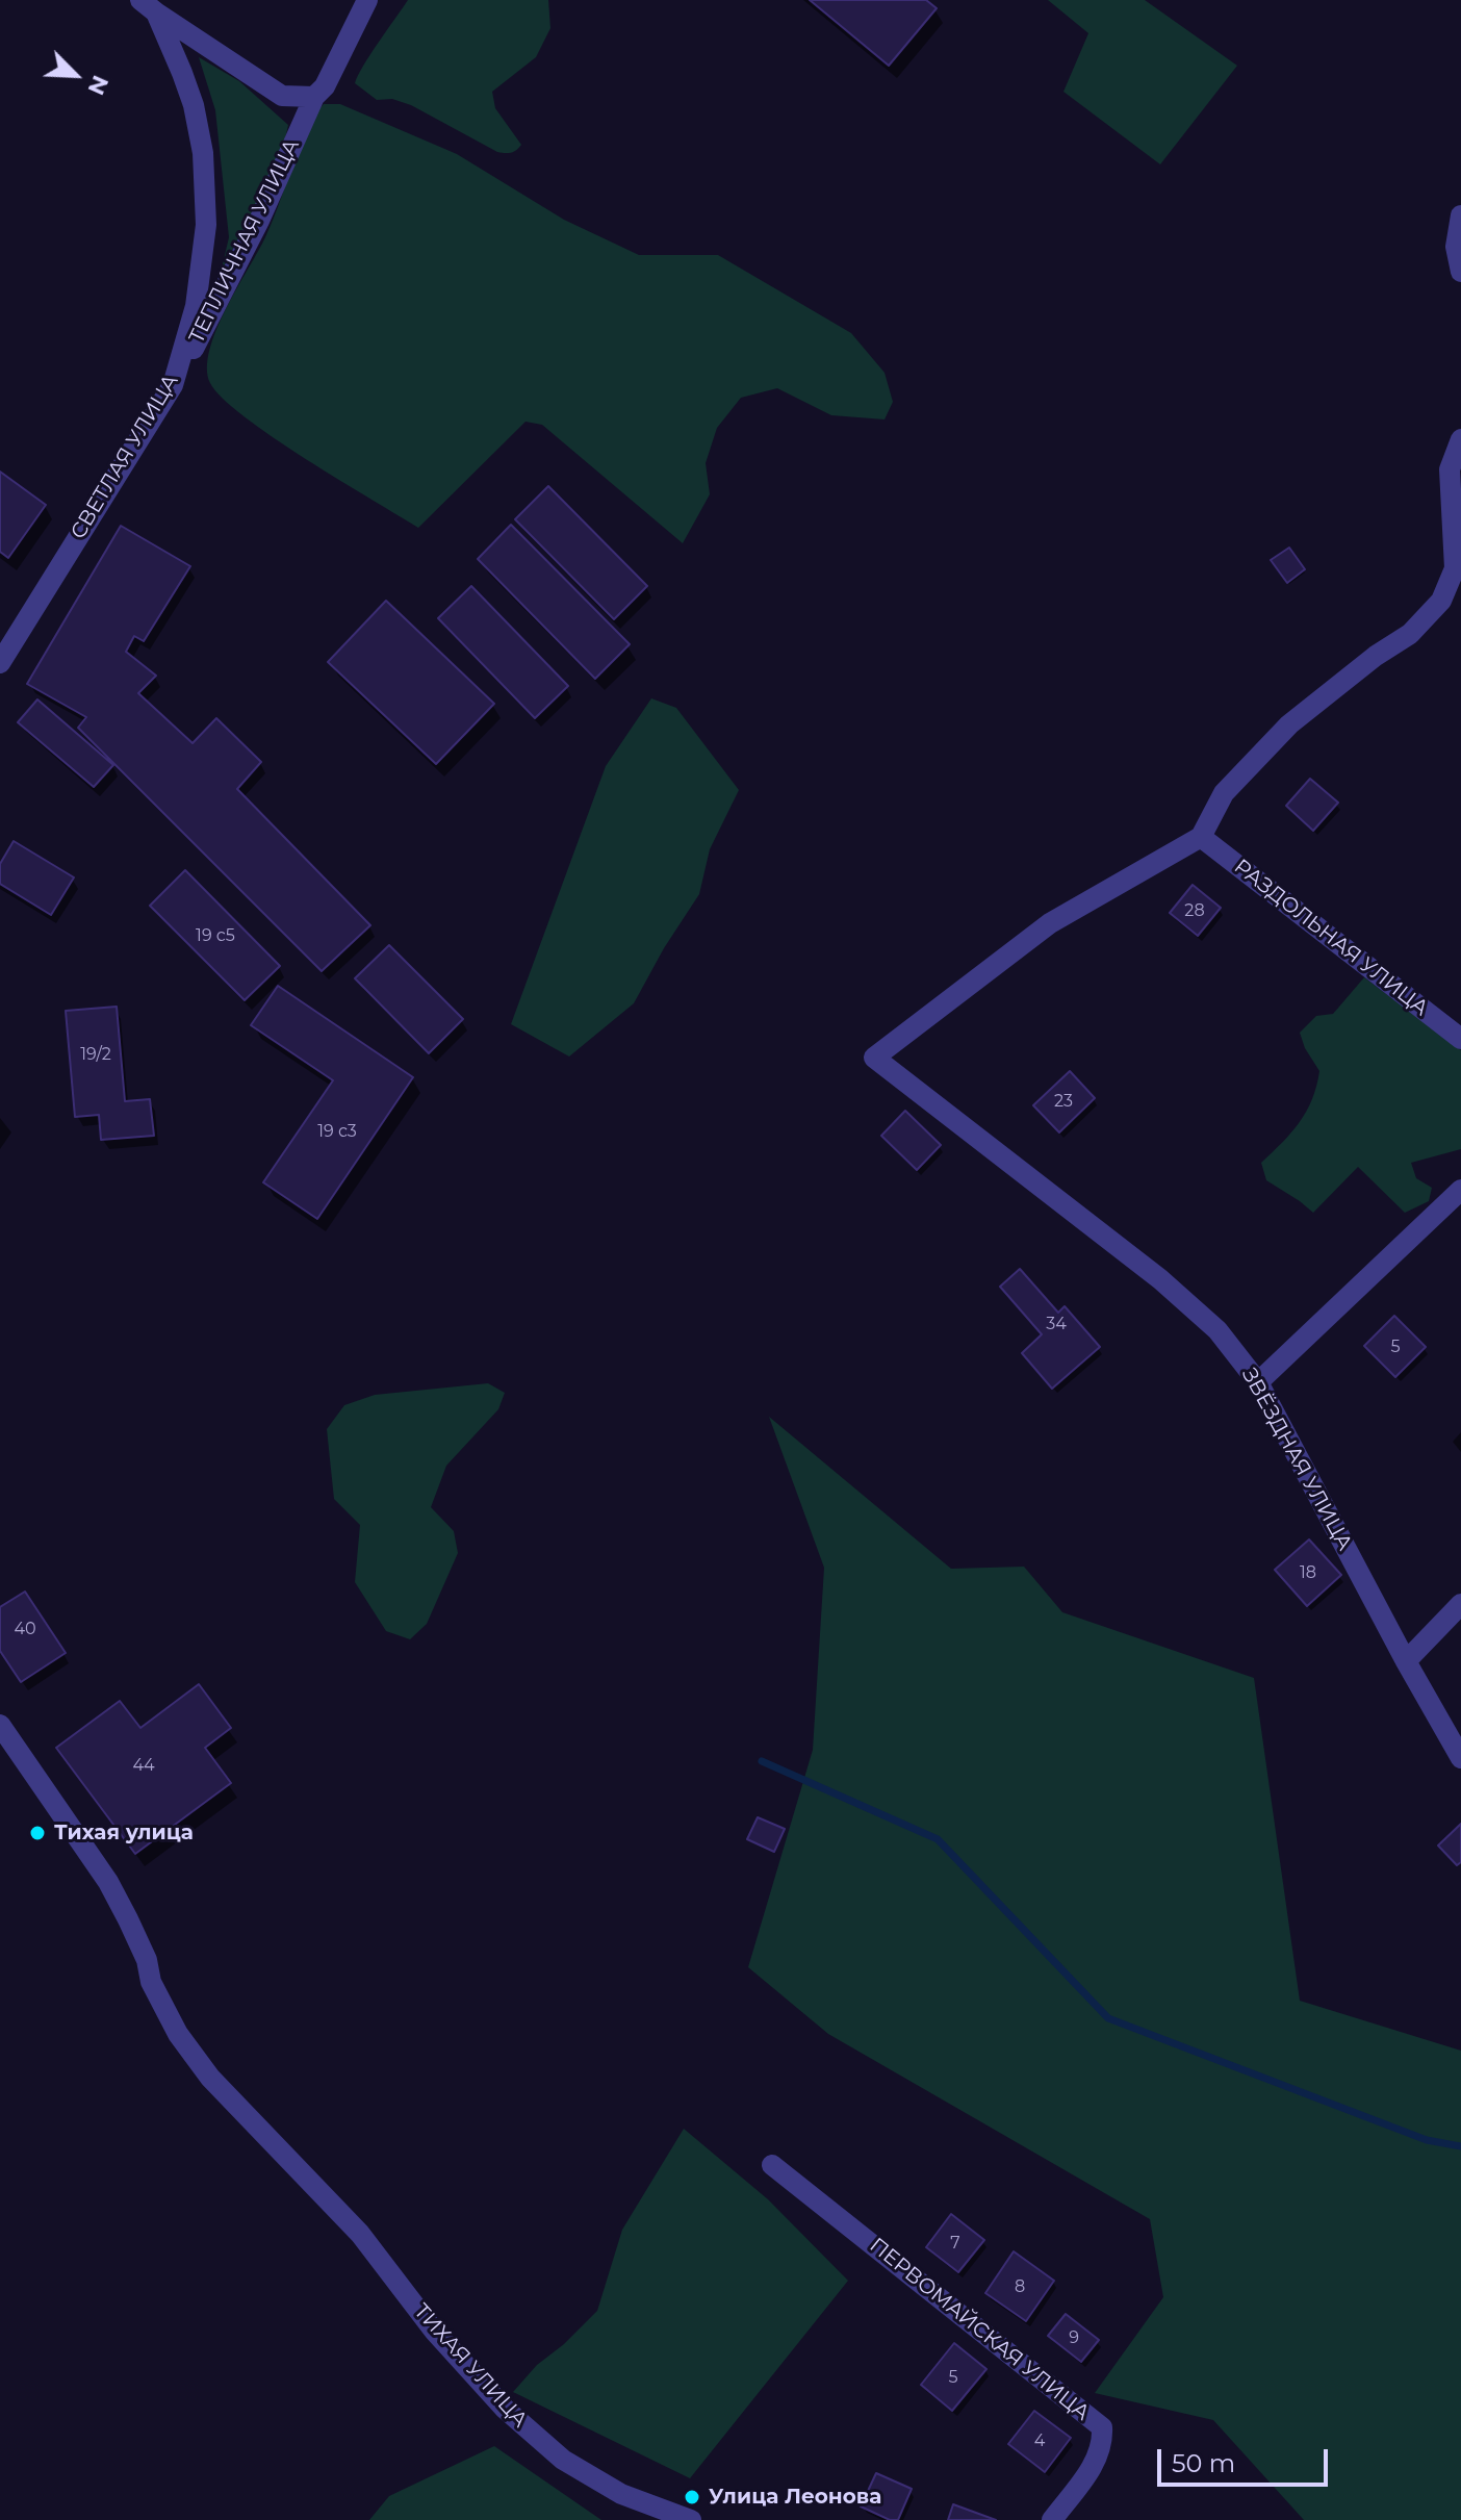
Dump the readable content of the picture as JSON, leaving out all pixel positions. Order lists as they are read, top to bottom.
{
  "streets": {
    "street": [
      "ТЕПЛИЧНАЯ УЛИЦА",
      "СВЕТЛАЯ УЛИЦА",
      "РАЗДОЛЬНАЯ УЛИЦА",
      "ЗВЁЗДНАЯ УЛИЦА",
      "ПЕРВОМАЙСКАЯ УЛИЦА",
      "ТИХАЯ УЛИЦА"
    ]
  },
  "crossings": [
    ["ТЕПЛИЧНАЯ УЛИЦА", "СВЕТЛАЯ УЛИЦА"],
    ["РАЗДОЛЬНАЯ УЛИЦА", "ЗВЁЗДНАЯ УЛИЦА"]
  ],
  "places": ["Тихая улица", "Улица Леонова"],
  "house_numbers": [
    "28",
    "19 с5",
    "19/2",
    "23",
    "19 с3",
    "34",
    "5",
    "18",
    "40",
    "44",
    "7",
    "8",
    "9",
    "5",
    "4"
  ],
  "scale_bar": "50 m",
  "north": "bottom right"
}
